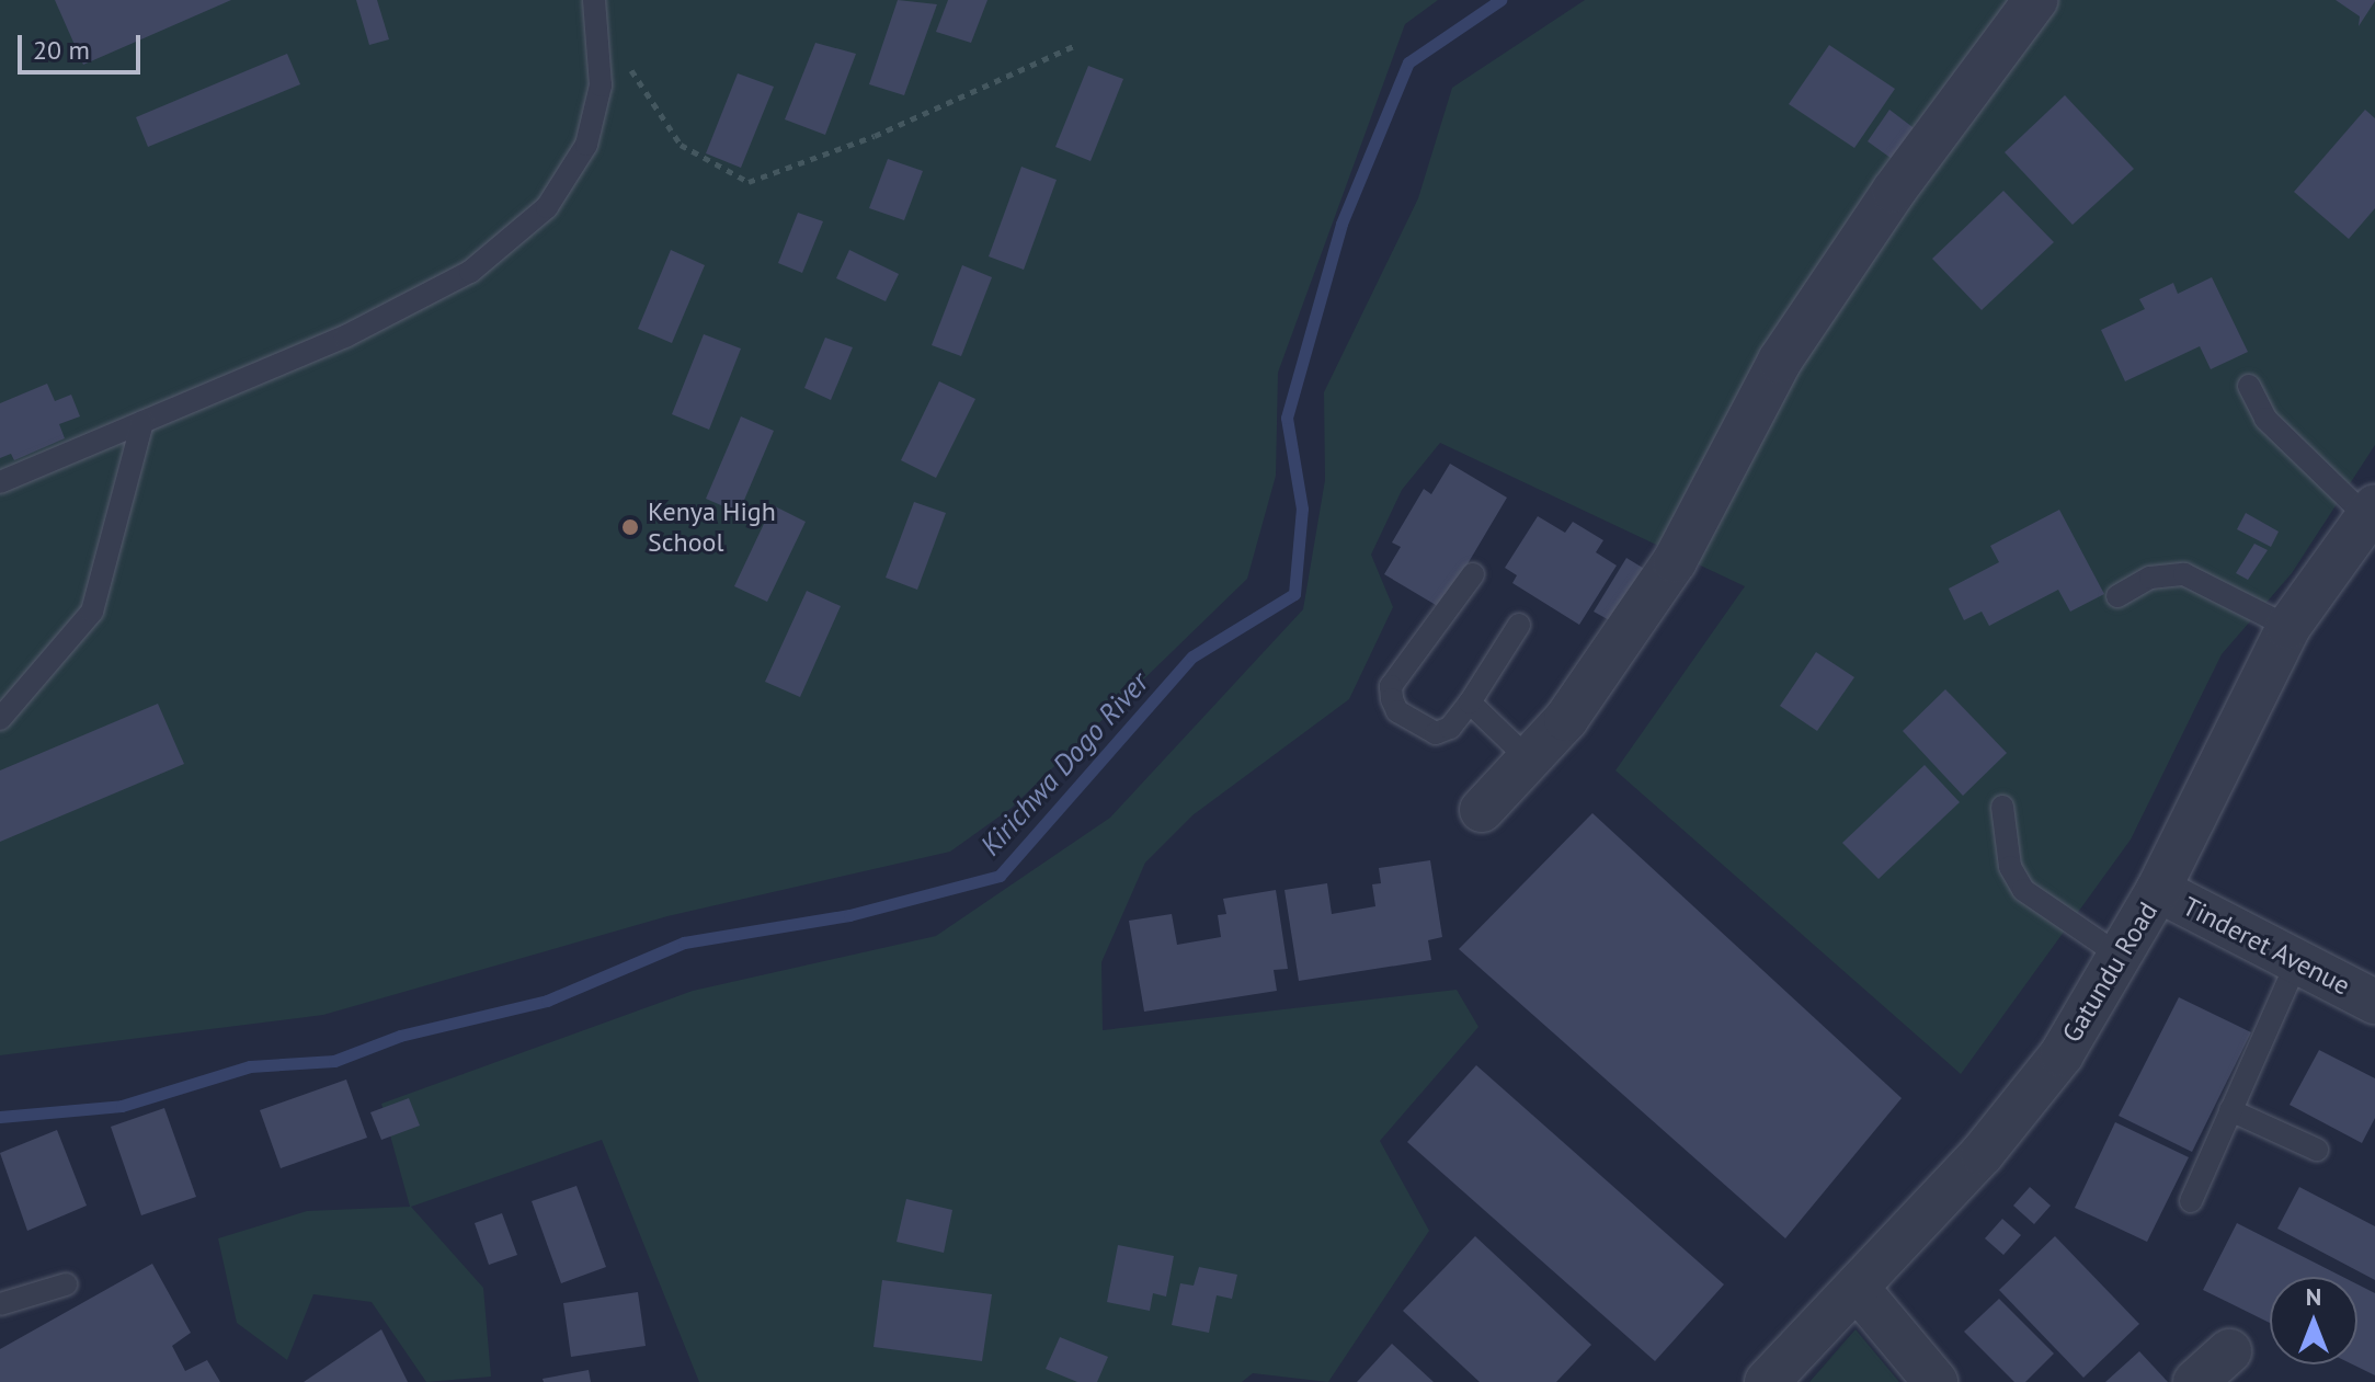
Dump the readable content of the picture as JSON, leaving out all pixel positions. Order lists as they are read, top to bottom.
{
  "streets": {
    "street": ["Tinderet Avenue", "Gatundu Road"]
  },
  "crossings": [
    ["Tinderet Avenue", "Gatundu Road"]
  ],
  "water": ["Kirichwa Dogo River"],
  "places": ["Kenya High School"],
  "scale_bar": "20 m",
  "north": "top"
}
